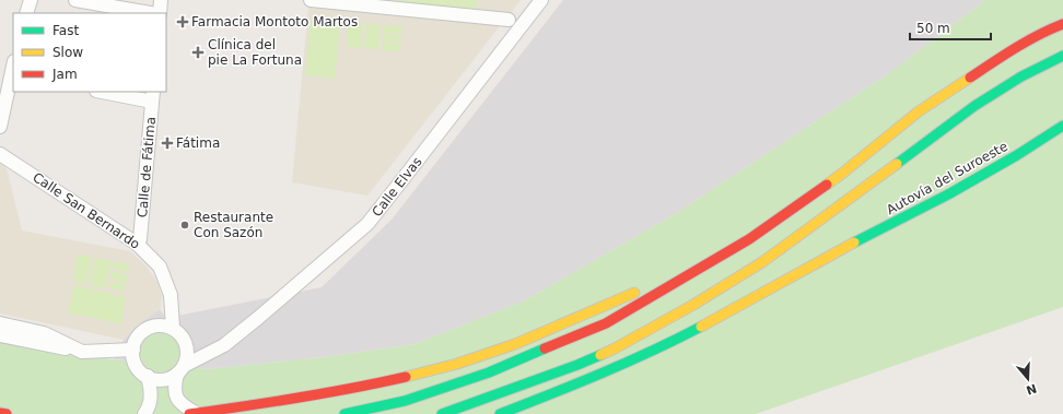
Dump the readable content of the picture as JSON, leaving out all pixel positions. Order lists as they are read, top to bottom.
{
  "streets": {
    "highway": ["Autovía del Suroeste"],
    "street": ["Calle de Fátima", "Calle Elvas", "Calle San Bernardo"]
  },
  "crossings": [
    ["Calle de Fátima", "Calle San Bernardo"],
    ["Calle Elvas", "Calle San Bernardo"]
  ],
  "places": {
    "health": ["Farmacia Montoto Martos", "Clínica del pie La Fortuna", "Fátima"],
    "other": ["Restaurante Con Sazón"]
  },
  "legend": ["Fast", "Slow", "Jam"],
  "scale_bar": "50 m",
  "north": "bottom"
}
